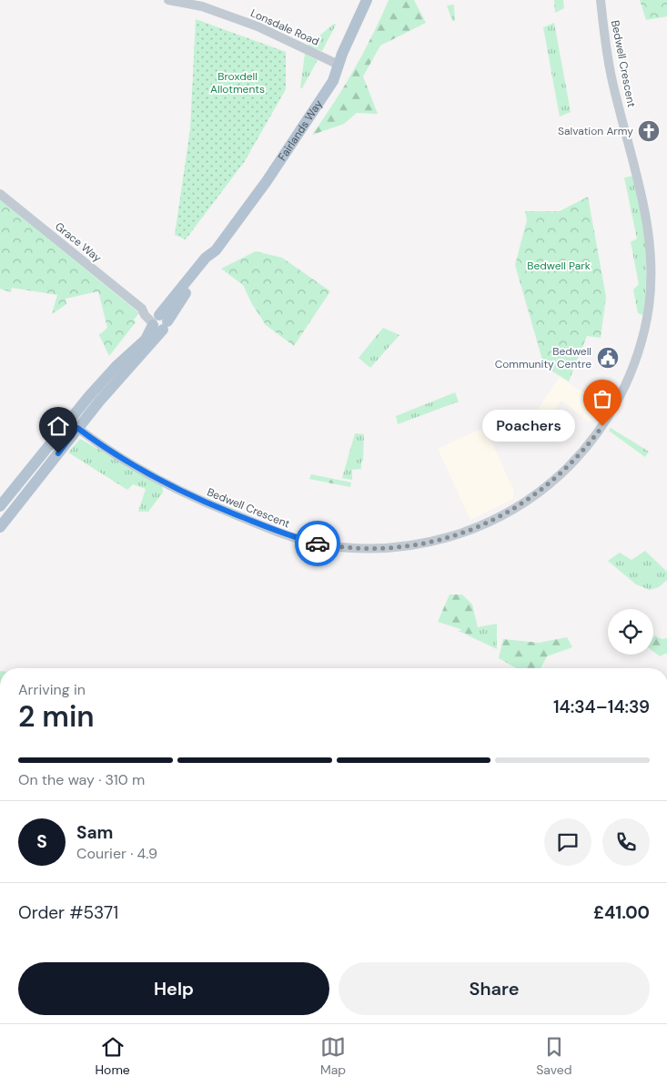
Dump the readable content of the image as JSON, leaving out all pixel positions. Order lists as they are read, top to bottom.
{
  "streets": {
    "main road": ["Fairlands Way"],
    "street": ["Lonsdale Road", "Bedwell Crescent", "Grace Way"]
  },
  "crossings": [
    ["Lonsdale Road", "Fairlands Way"],
    ["Bedwell Crescent", "Fairlands Way"],
    ["Fairlands Way", "Grace Way"]
  ],
  "parks": ["Broxdell Allotments", "Bedwell Park"],
  "places": {
    "church": ["Salvation Army"],
    "public building": ["Bedwell Community Centre"],
    "other": ["Poachers"]
  },
  "page": {
    "bubble": "Poachers",
    "heading": ["2 min", "Arriving in", "14:34–14:39"],
    "panel": [
      "Sam",
      "Courier · 4.9",
      "Order #5371",
      "£41.00"
    ],
    "bar": "On the way · 310 m",
    "round": "S",
    "buttons": ["Help", "Share"],
    "tabs": ["Home", "Map", "Saved"]
  }
}
